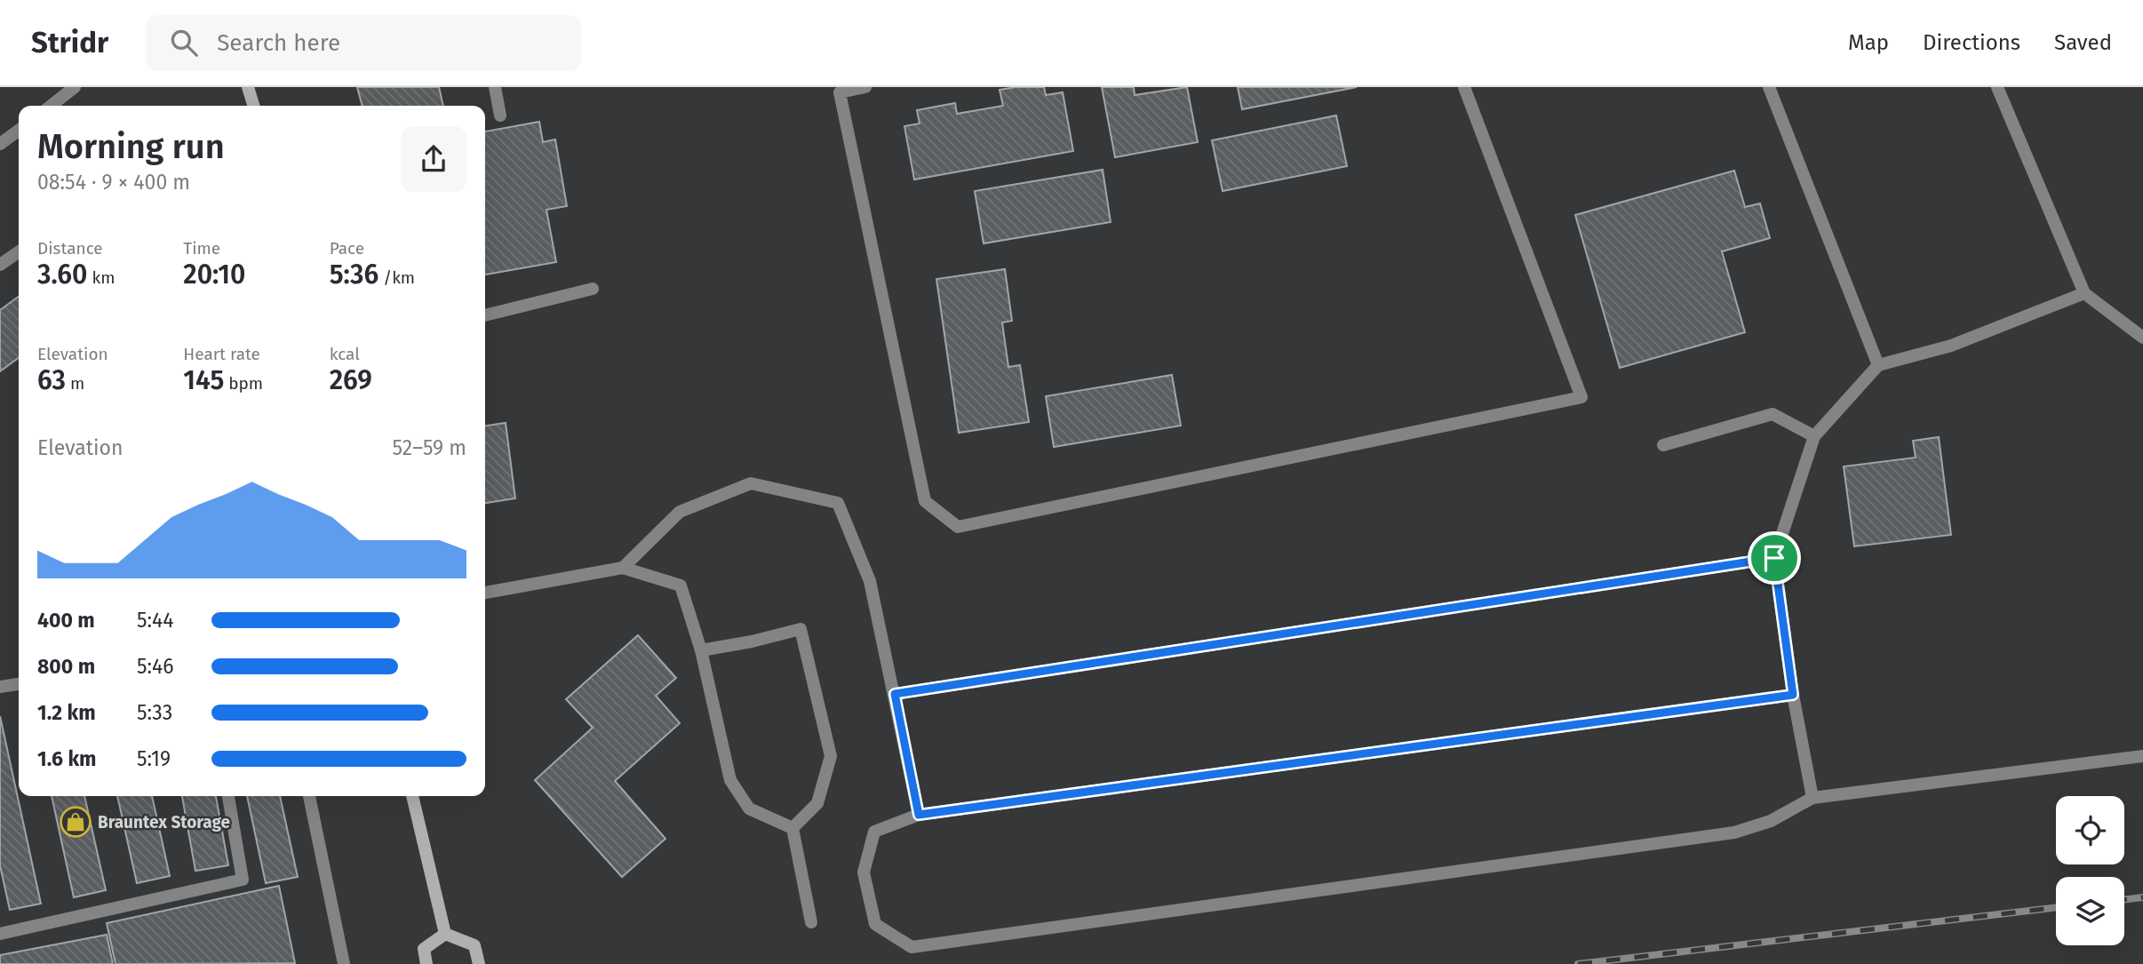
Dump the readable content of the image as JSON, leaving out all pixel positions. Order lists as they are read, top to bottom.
{
  "places": {
    "shop": ["Brauntex Storage"]
  },
  "page": {
    "header": "Stridr",
    "search": "Search here",
    "nav": ["Map", "Directions", "Saved"],
    "heading": ["Morning run", "08:54 · 9 × 400 m"],
    "stats": [
      ["Distance", "3.60 km"],
      ["Time", "20:10"],
      ["Pace", "5:36 /km"],
      ["Elevation", "63 m"],
      ["Heart rate", "145 bpm"],
      ["kcal", "269"]
    ],
    "chart": ["Elevation", "52–59 m"],
    "list": [
      {
        "name": "400 m",
        "note": "5:44"
      },
      {
        "name": "800 m",
        "note": "5:46"
      },
      {
        "name": "1.2 km",
        "note": "5:33"
      },
      {
        "name": "1.6 km",
        "note": "5:19"
      }
    ]
  }
}
